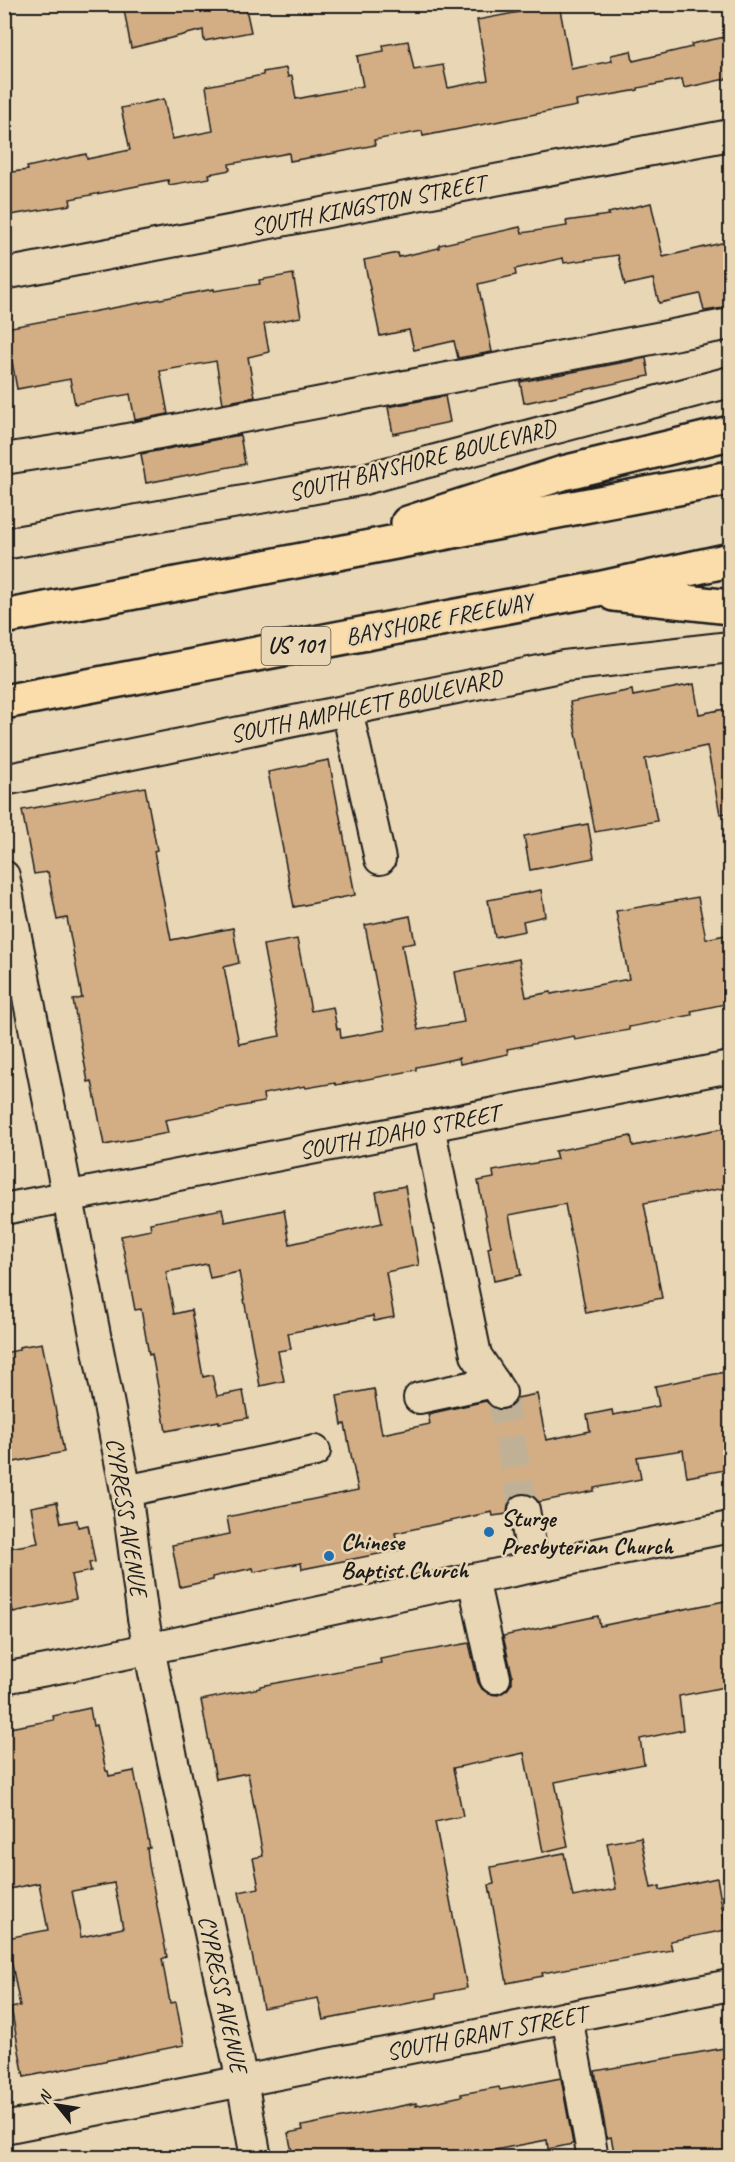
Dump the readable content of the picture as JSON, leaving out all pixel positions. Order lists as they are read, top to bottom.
{
  "streets": {
    "highway": ["BAYSHORE FREEWAY", "US 101"],
    "street": [
      "SOUTH KINGSTON STREET",
      "SOUTH BAYSHORE BOULEVARD",
      "SOUTH AMPHLETT BOULEVARD",
      "SOUTH IDAHO STREET",
      "CYPRESS AVENUE",
      "SOUTH GRANT STREET"
    ]
  },
  "crossings": [
    ["SOUTH IDAHO STREET", "CYPRESS AVENUE"],
    ["CYPRESS AVENUE", "SOUTH GRANT STREET"]
  ],
  "places": ["Sturge Presbyterian Church", "Chinese Baptist Church"],
  "north": "top left"
}
